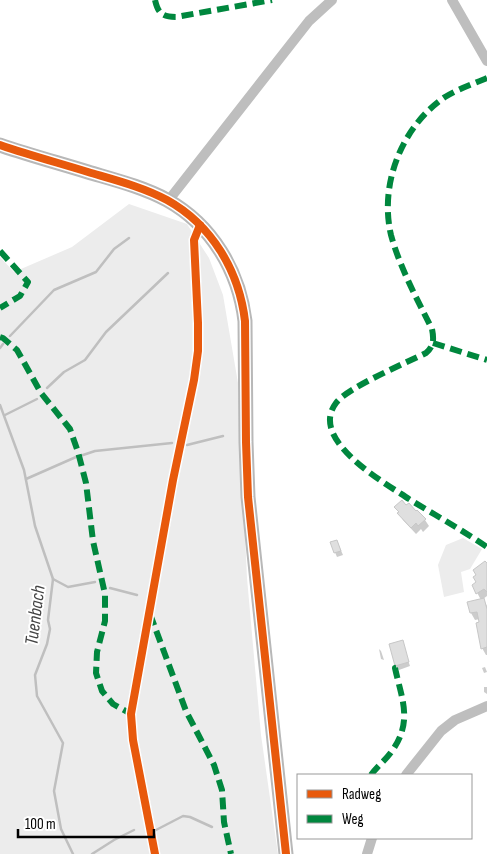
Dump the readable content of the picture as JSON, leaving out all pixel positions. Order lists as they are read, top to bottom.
{
  "water": ["Tuenbach"],
  "legend": ["Radweg", "Weg"],
  "scale_bar": "100 m"
}
